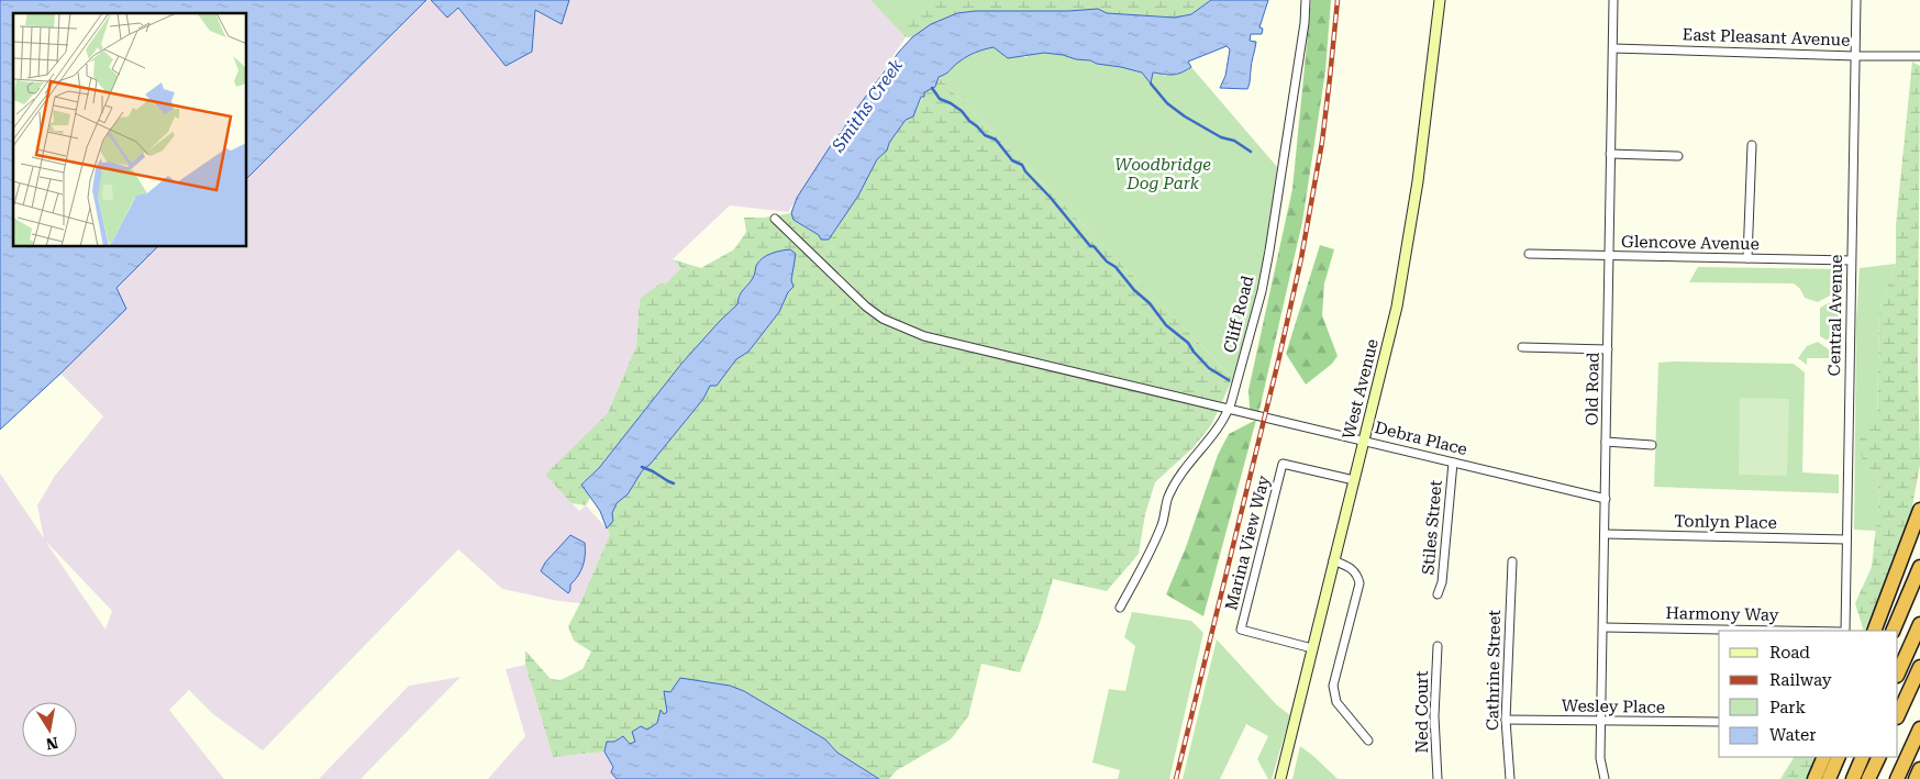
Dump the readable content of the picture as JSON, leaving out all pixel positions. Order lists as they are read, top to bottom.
{
  "streets": {
    "street": [
      "East Pleasant Avenue",
      "Glencove Avenue",
      "Cliff Road",
      "Central Avenue",
      "West Avenue",
      "Old Road",
      "Debra Place",
      "Tonlyn Place",
      "Stiles Street",
      "Marina View Way",
      "Harmony Way",
      "Cathrine Street",
      "Wesley Place",
      "Ned Court"
    ]
  },
  "crossings": [
    ["East Pleasant Avenue", "Central Avenue"],
    ["East Pleasant Avenue", "Old Road"],
    ["Glencove Avenue", "Central Avenue"],
    ["Glencove Avenue", "Old Road"],
    ["Cliff Road", "Debra Place"],
    ["Central Avenue", "Tonlyn Place"],
    ["West Avenue", "Debra Place"],
    ["West Avenue", "Marina View Way"],
    ["Old Road", "Debra Place"],
    ["Old Road", "Tonlyn Place"],
    ["Old Road", "Harmony Way"],
    ["Old Road", "Wesley Place"],
    ["Debra Place", "Stiles Street"],
    ["Cathrine Street", "Wesley Place"]
  ],
  "water": ["Smiths Creek"],
  "parks": ["Woodbridge Dog Park"],
  "legend": [
    "Road",
    "Railway",
    "Park",
    "Water"
  ],
  "north": "bottom"
}
